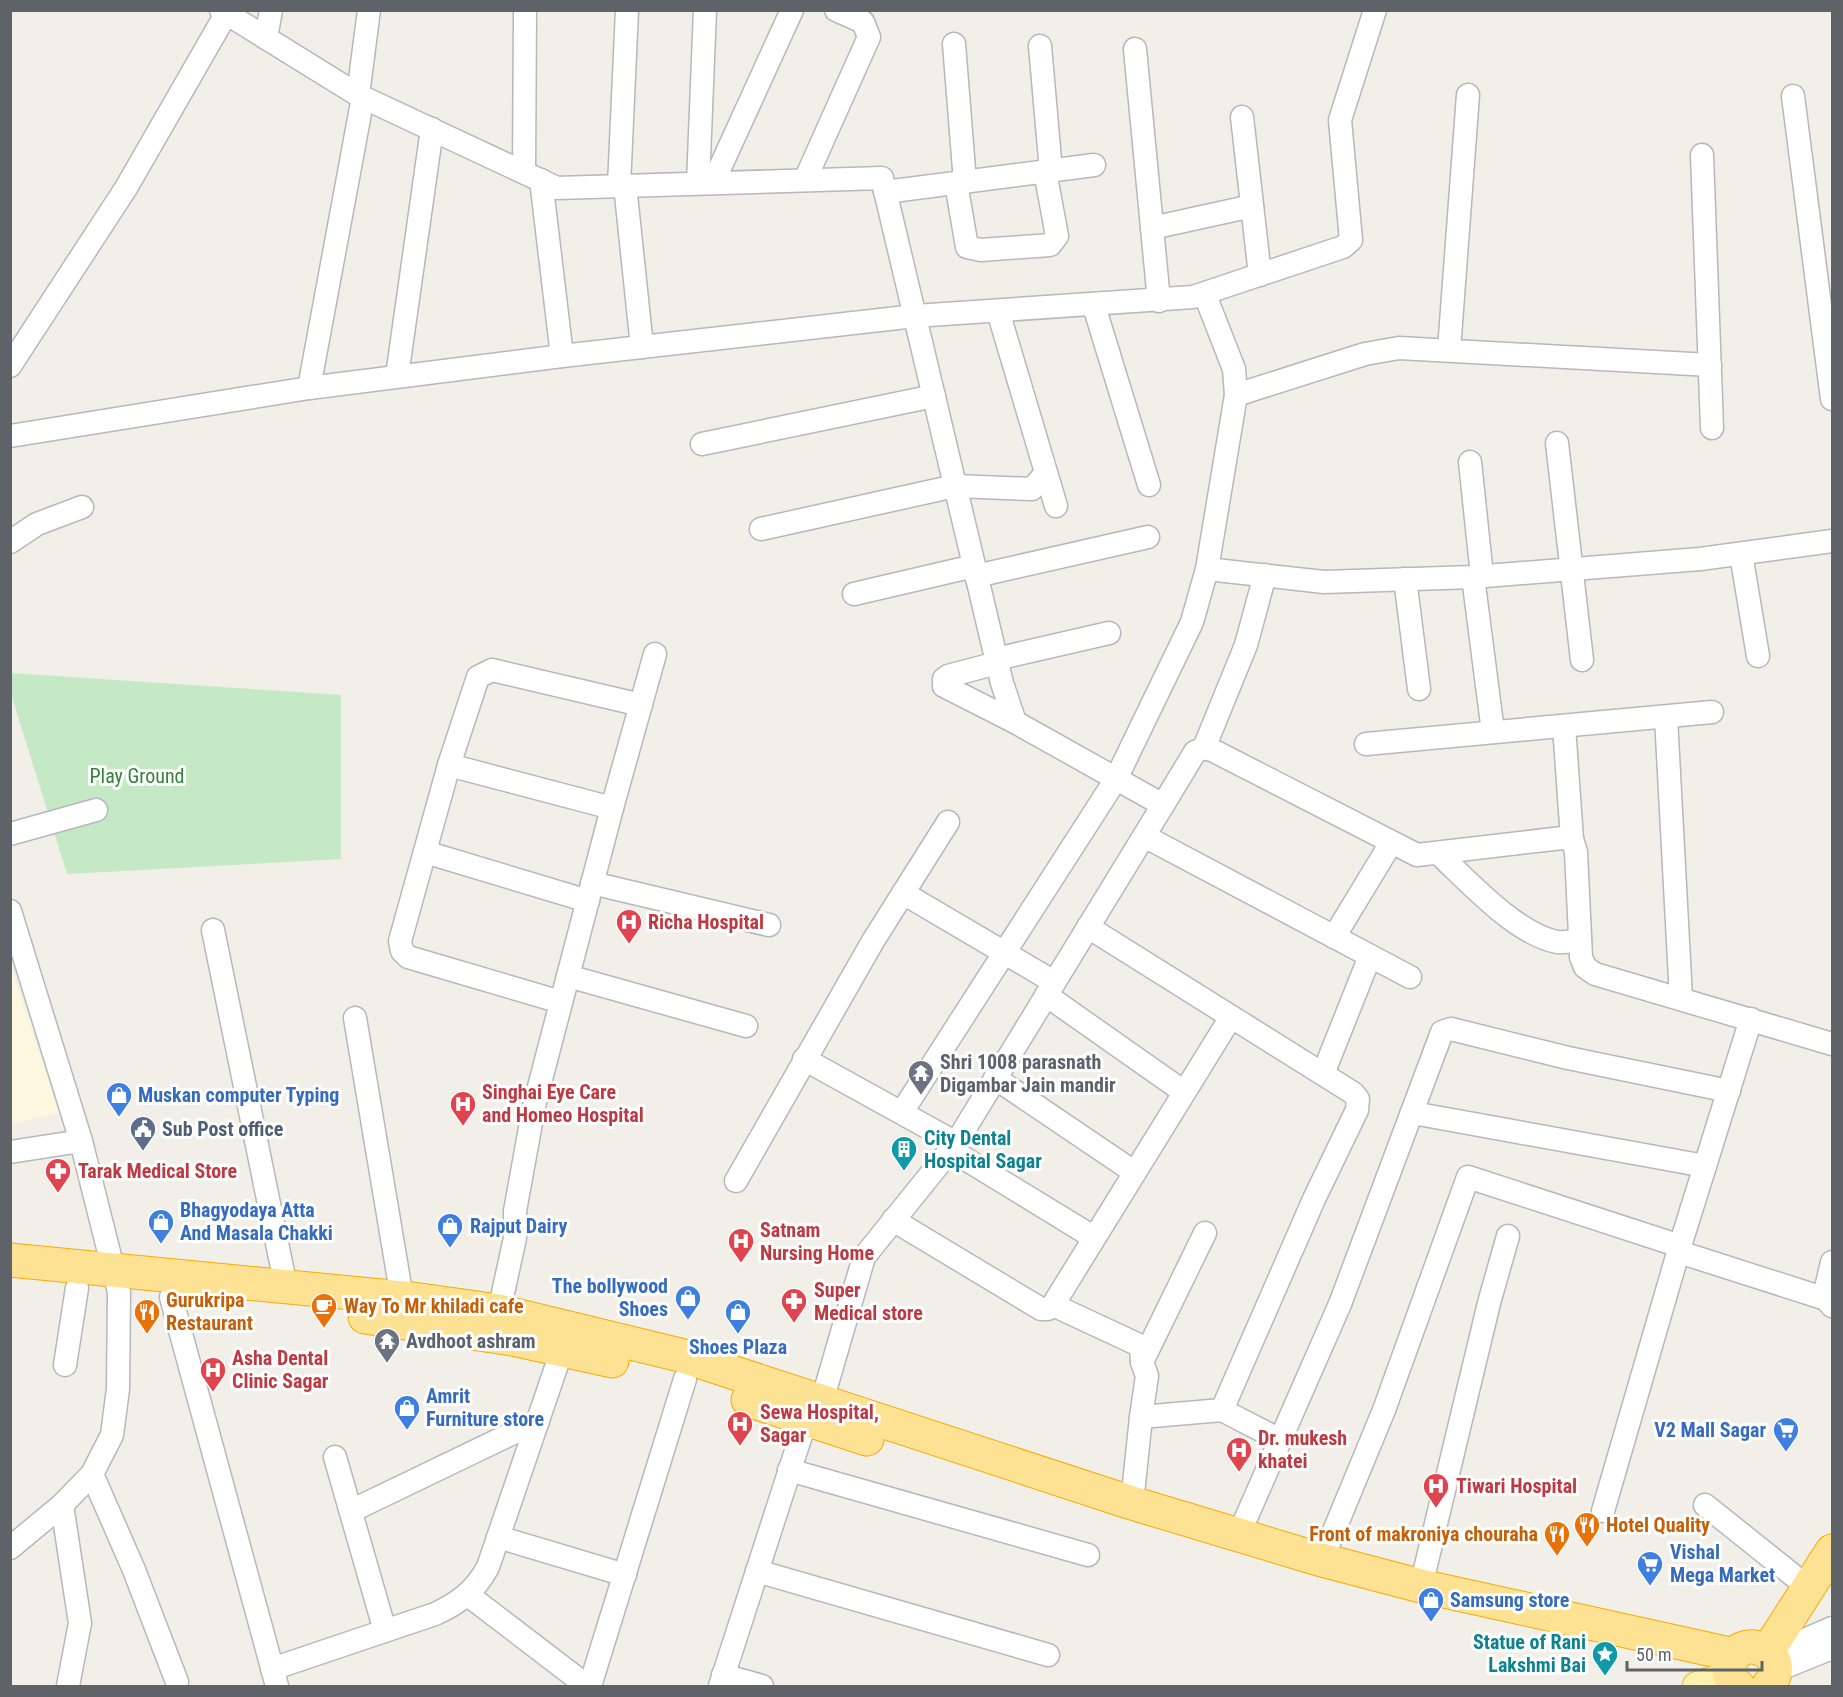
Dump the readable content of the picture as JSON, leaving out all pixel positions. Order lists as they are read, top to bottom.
{
  "parks": ["Play Ground"],
  "places": {
    "hospital": [
      "Richa Hospital",
      "Singhai Eye Care and Homeo Hospital",
      "Satnam Nursing Home",
      "Asha Dental Clinic Sagar",
      "Sewa Hospital, Sagar",
      "Dr. mukesh khatei",
      "Tiwari Hospital"
    ],
    "temple": ["Shri 1008 parasnath Digambar Jain mandir", "Avdhoot ashram"],
    "shop": [
      "Muskan computer Typing",
      "Bhagyodaya Atta And Masala Chakki",
      "Rajput Dairy",
      "The bollywood Shoes",
      "Shoes Plaza",
      "Amrit Furniture store",
      "Samsung store"
    ],
    "public building": ["Sub Post office"],
    "building": ["City Dental Hospital Sagar"],
    "pharmacy": ["Tarak Medical Store", "Super Medical store"],
    "cafe": ["Way To Mr khiladi cafe"],
    "restaurant": ["Gurukripa Restaurant", "Hotel Quality", "Front of makroniya chouraha"],
    "supermarket": ["V2 Mall Sagar", "Vishal Mega Market"],
    "place": ["Statue of Rani Lakshmi Bai"]
  },
  "scale_bar": "50 m"
}
